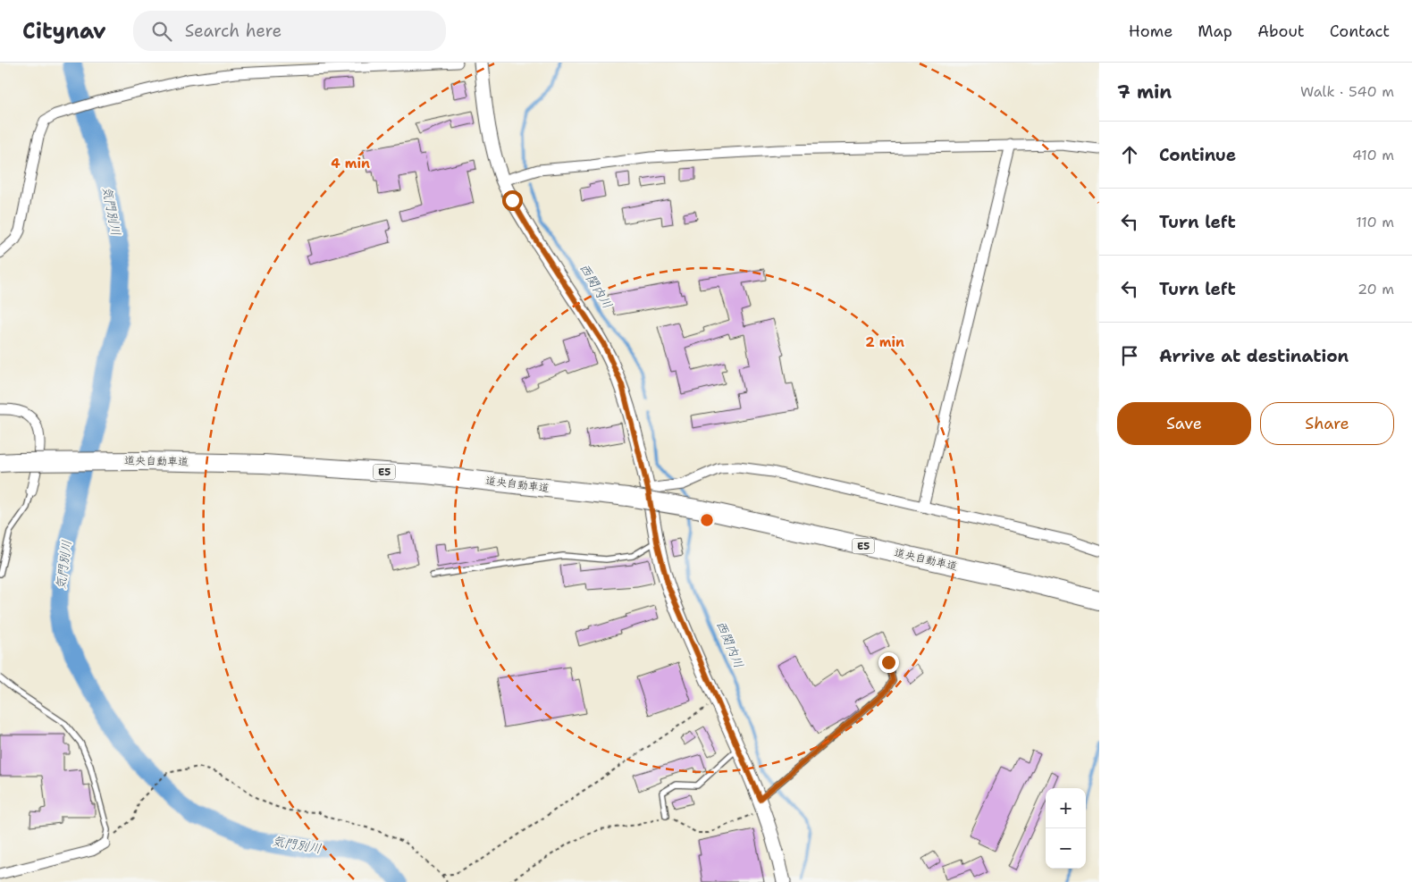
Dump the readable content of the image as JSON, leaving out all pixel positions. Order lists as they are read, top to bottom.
{
  "streets": {
    "highway": ["道央自動車道", "E5"]
  },
  "water": ["気門別川", "西関内川"],
  "page": {
    "header": "Citynav",
    "search": "Search here",
    "nav": [
      "Home",
      "Map",
      "About",
      "Contact"
    ],
    "heading": ["7 min", "Walk · 540 m"],
    "list": [
      ["Continue", "410 m"],
      ["Turn left", "110 m"],
      ["Turn left", "20 m"],
      "Arrive at destination"
    ],
    "buttons": ["Save", "Share"],
    "map_buttons": ["+", "−"]
  },
  "rings": ["4 min", "2 min"]
}
